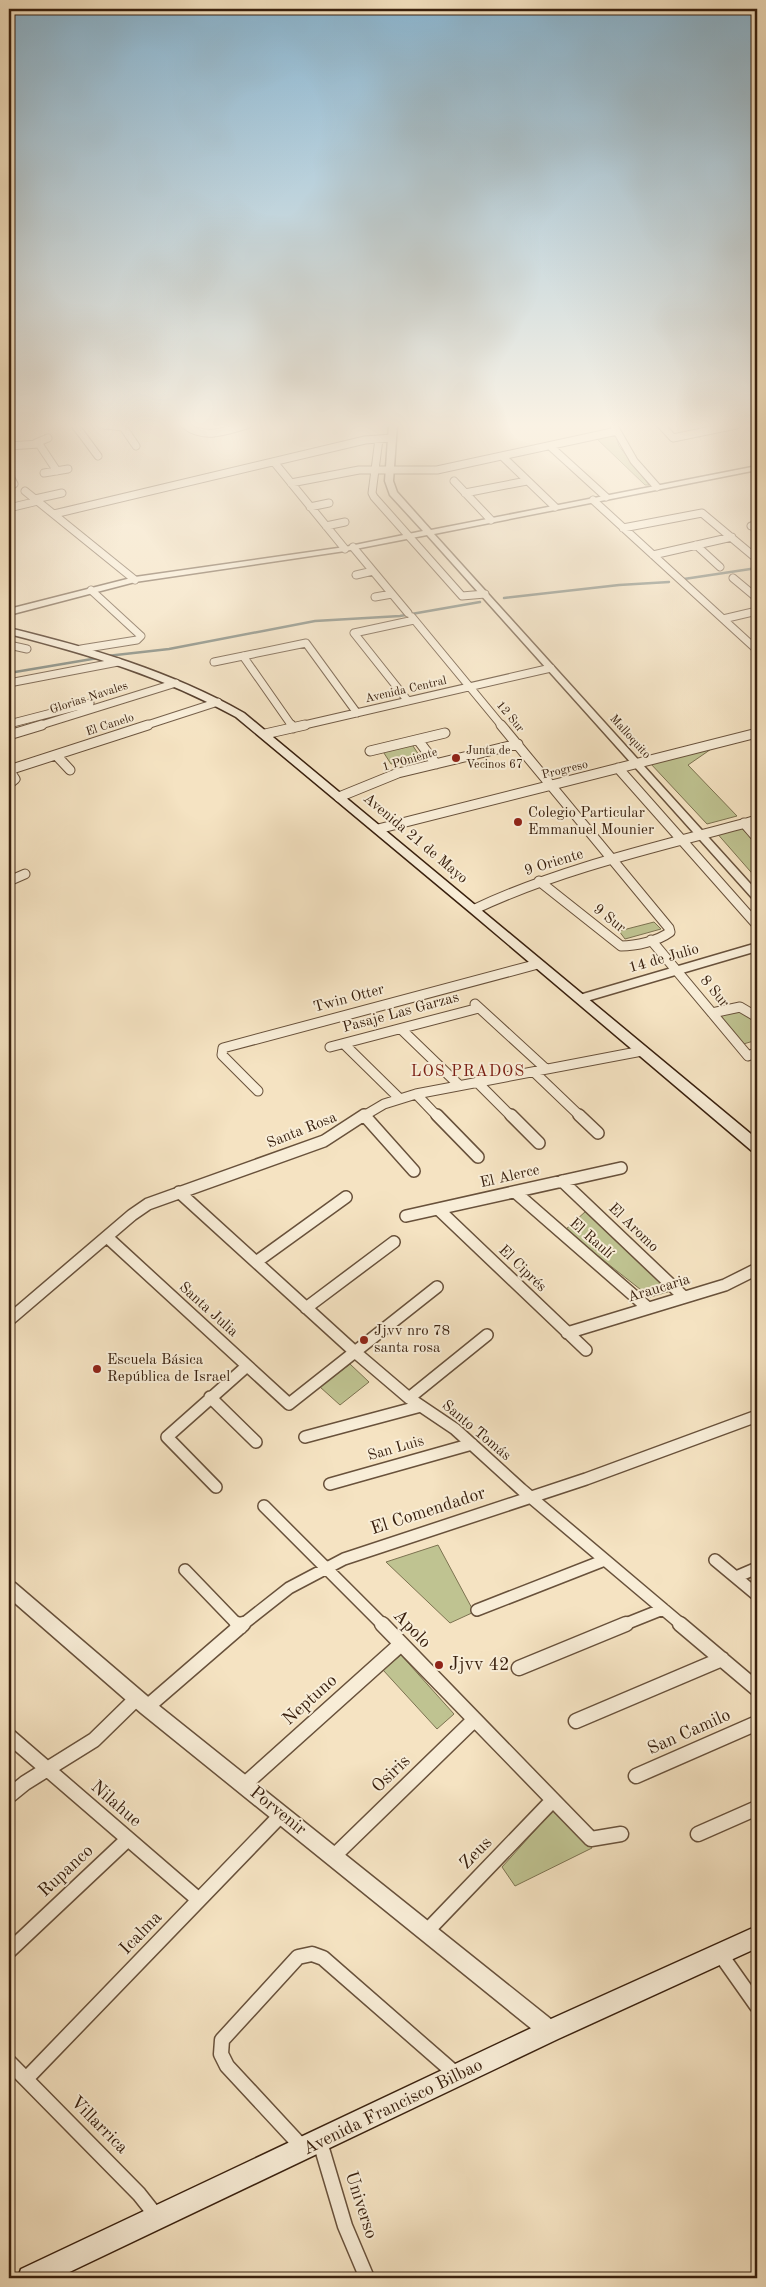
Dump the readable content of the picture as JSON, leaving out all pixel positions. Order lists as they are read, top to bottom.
{
  "streets": {
    "main road": ["Avenida 21 de Mayo", "Avenida Francisco Bilbao"],
    "street": [
      "Avenida Central",
      "Glorias Navales",
      "12 Sur",
      "El Canelo",
      "Malloquito",
      "1 P0niente",
      "Progreso",
      "9 Oriente",
      "9 Sur",
      "14 de Julio",
      "8 Sur",
      "Twin Otter",
      "Pasaje Las Garzas",
      "Santa Rosa",
      "El Alerce",
      "El Aromo",
      "El Raulí",
      "El Ciprés",
      "Araucaria",
      "Santa Julia",
      "Santo Tomás",
      "San Luis",
      "El Comendador",
      "Apolo",
      "Neptuno",
      "San Camilo",
      "Osiris",
      "Nilahue",
      "Porvenir",
      "Zeus",
      "Rupanco",
      "Icalma",
      "Villarrica",
      "Universo"
    ]
  },
  "crossings": [
    ["Avenida Central", "12 Sur"],
    ["Avenida Central", "Malloquito"],
    ["Avenida Central", "Avenida 21 de Mayo"],
    ["Glorias Navales", "Avenida 21 de Mayo"],
    ["12 Sur", "1 P0niente"],
    ["12 Sur", "Progreso"],
    ["12 Sur", "9 Oriente"],
    ["12 Sur", "9 Sur"],
    ["El Canelo", "Avenida 21 de Mayo"],
    ["Malloquito", "Progreso"],
    ["Malloquito", "9 Oriente"],
    ["1 P0niente", "Avenida 21 de Mayo"],
    ["Progreso", "Avenida 21 de Mayo"],
    ["Avenida 21 de Mayo", "9 Oriente"],
    ["Avenida 21 de Mayo", "14 de Julio"],
    ["Avenida 21 de Mayo", "Twin Otter"],
    ["Avenida 21 de Mayo", "Santa Rosa"],
    ["9 Oriente", "9 Sur"],
    ["9 Sur", "8 Sur"],
    ["14 de Julio", "8 Sur"],
    ["Pasaje Las Garzas", "Santa Rosa"],
    ["Santa Rosa", "Santa Julia"],
    ["Santa Rosa", "Santo Tomás"],
    ["El Alerce", "El Aromo"],
    ["El Alerce", "El Raulí"],
    ["El Alerce", "El Ciprés"],
    ["El Aromo", "Araucaria"],
    ["El Raulí", "Araucaria"],
    ["El Ciprés", "Araucaria"],
    ["Santa Julia", "Santo Tomás"],
    ["Santo Tomás", "San Luis"],
    ["Santo Tomás", "El Comendador"],
    ["El Comendador", "Apolo"],
    ["El Comendador", "Nilahue"],
    ["El Comendador", "Porvenir"],
    ["Apolo", "Neptuno"],
    ["Apolo", "Osiris"],
    ["Apolo", "Zeus"],
    ["Neptuno", "Porvenir"],
    ["Osiris", "Porvenir"],
    ["Nilahue", "Rupanco"],
    ["Nilahue", "Icalma"],
    ["Porvenir", "Zeus"],
    ["Porvenir", "Icalma"],
    ["Porvenir", "Avenida Francisco Bilbao"],
    ["Icalma", "Villarrica"],
    ["Avenida Francisco Bilbao", "Villarrica"],
    ["Avenida Francisco Bilbao", "Universo"]
  ],
  "districts": ["LOS PRADOS"],
  "places": [
    "Junta de Vecinos 67",
    "Colegio Particular Emmanuel Mounier",
    "Jjvv nro 78 santa rosa",
    "Escuela Básica República de Israel",
    "Jjvv 42"
  ]
}
